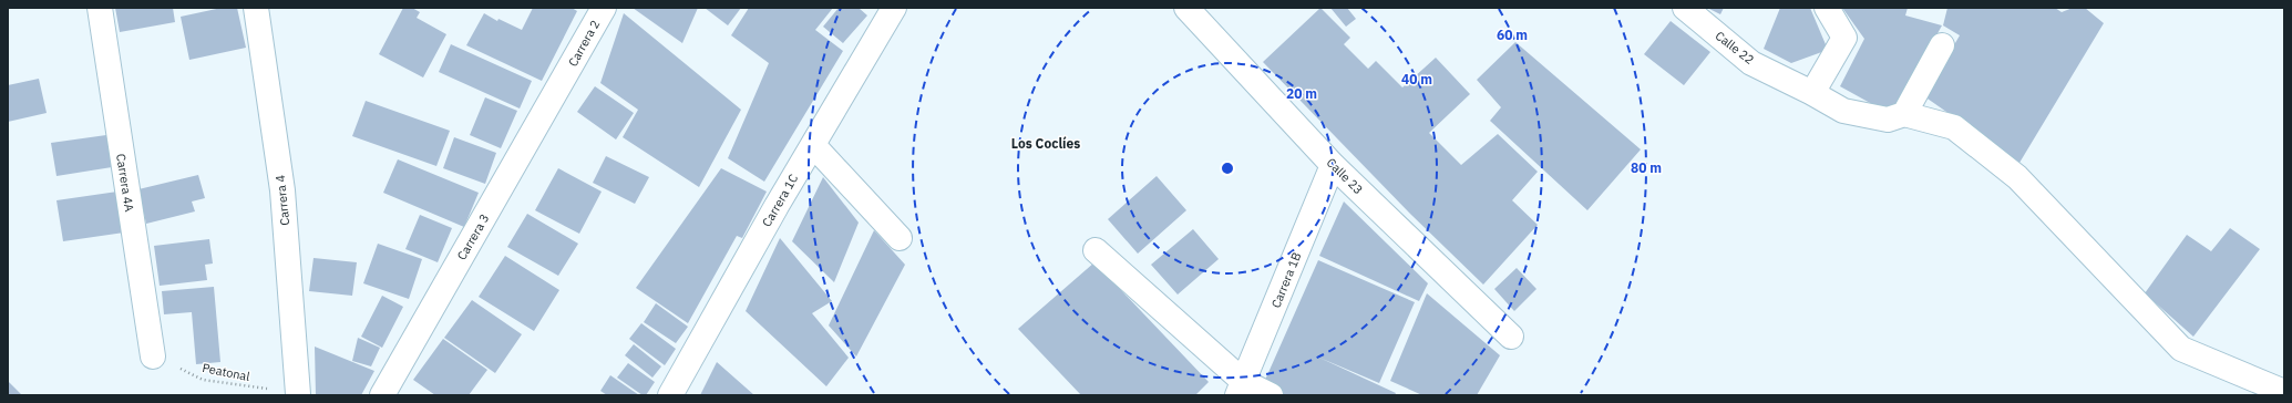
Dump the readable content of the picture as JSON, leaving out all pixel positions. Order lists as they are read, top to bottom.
{
  "streets": {
    "street": [
      "Carrera 2",
      "Calle 22",
      "Calle 23",
      "Carrera 4A",
      "Carrera 4",
      "Carrera 1C",
      "Carrera 3",
      "Carrera 1B"
    ],
    "path": ["Peatonal"]
  },
  "crossings": [
    ["Carrera 2", "Carrera 3"],
    ["Calle 23", "Carrera 1B"],
    ["Carrera 4A", "Peatonal"],
    ["Carrera 4", "Peatonal"]
  ],
  "districts": ["Los Coclíes"],
  "rings": [
    "60 m",
    "40 m",
    "20 m",
    "80 m"
  ]
}
